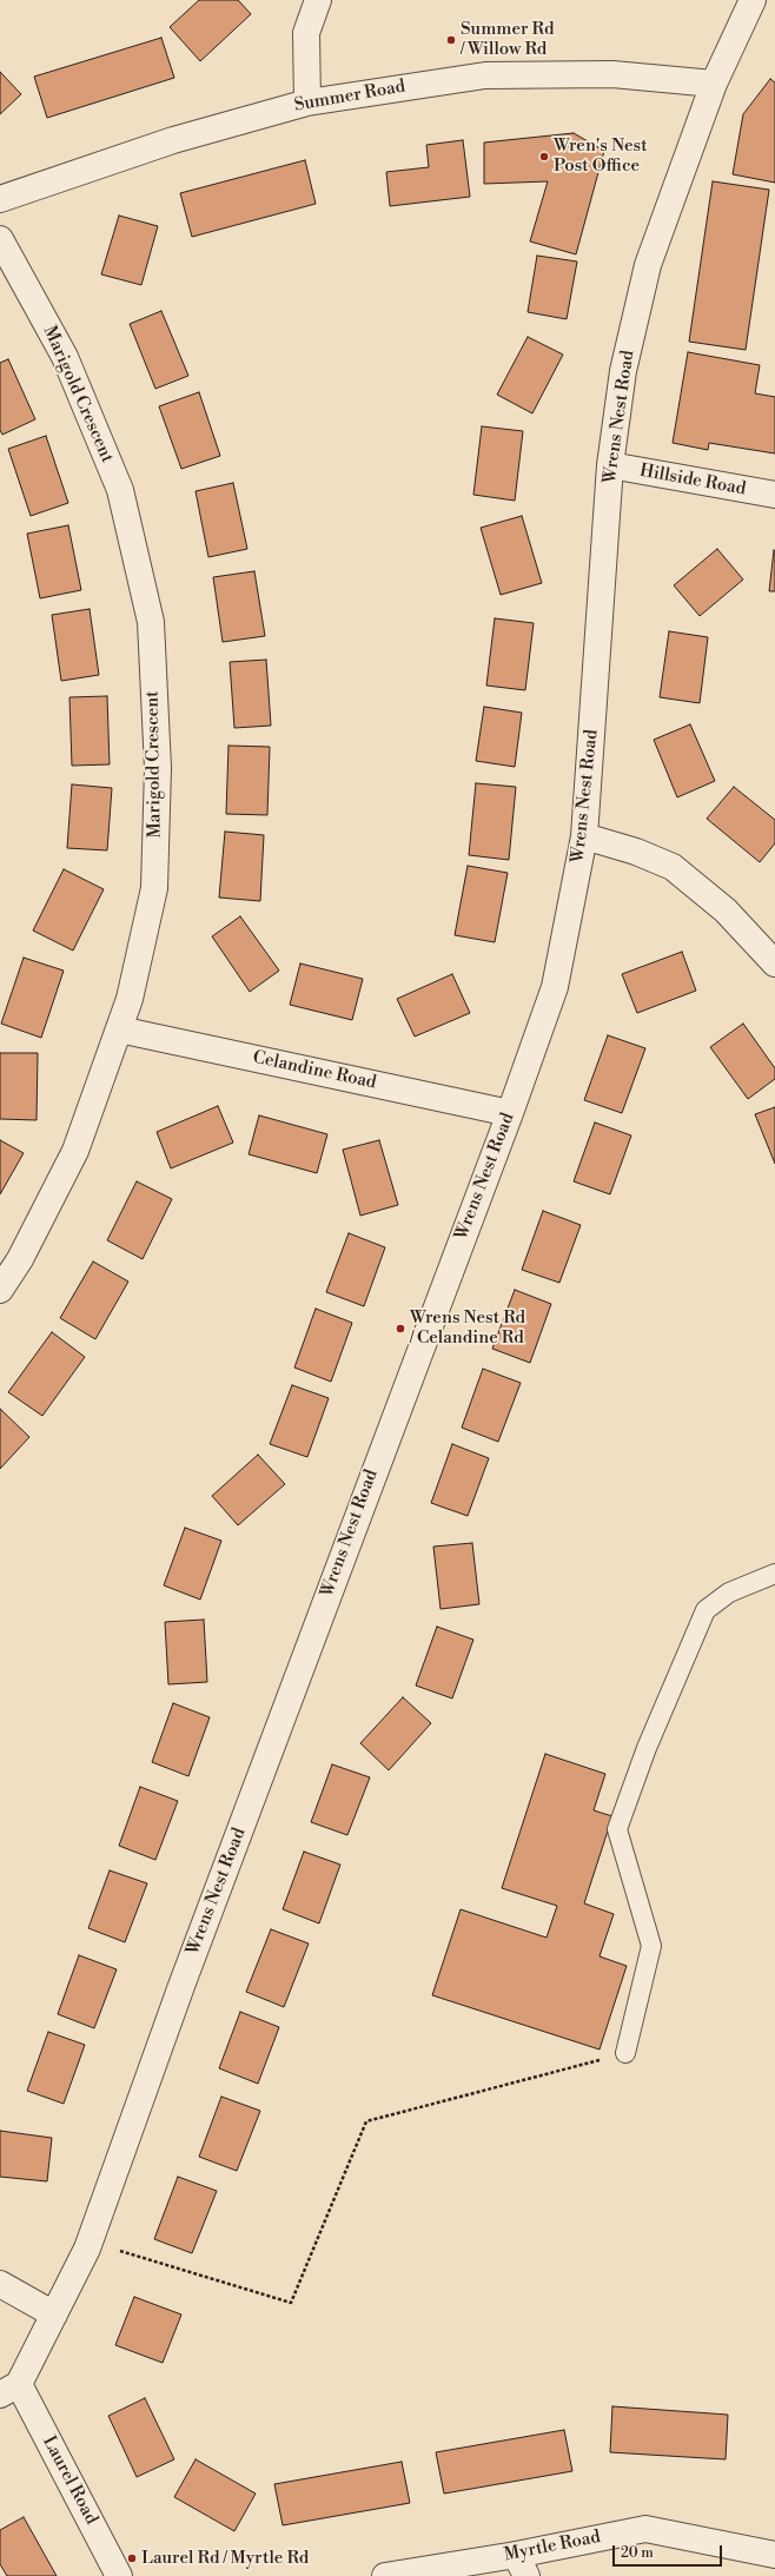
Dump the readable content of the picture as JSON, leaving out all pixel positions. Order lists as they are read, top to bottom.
{
  "streets": {
    "street": [
      "Summer Road",
      "Marigold Crescent",
      "Wrens Nest Road",
      "Hillside Road",
      "Celandine Road",
      "Laurel Road",
      "Myrtle Road"
    ]
  },
  "crossings": [
    ["Summer Road", "Wrens Nest Road"],
    ["Marigold Crescent", "Celandine Road"],
    ["Wrens Nest Road", "Hillside Road"],
    ["Wrens Nest Road", "Celandine Road"],
    ["Wrens Nest Road", "Laurel Road"]
  ],
  "places": [
    "Summer Rd / Willow Rd",
    "Wren's Nest Post Office",
    "Wrens Nest Rd / Celandine Rd",
    "Laurel Rd / Myrtle Rd"
  ],
  "scale_bar": "20 m"
}
